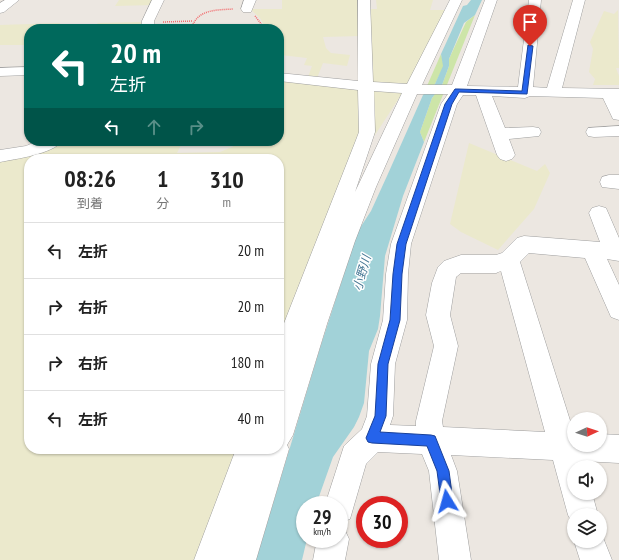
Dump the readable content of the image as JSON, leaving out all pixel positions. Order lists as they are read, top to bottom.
{
  "water": ["小野川"],
  "north": "right",
  "page": {
    "turn": ["20 m", "左折"],
    "eta": [
      "08:26",
      "到着",
      "1",
      "分",
      "310",
      "m"
    ],
    "list": [
      {
        "name": "左折",
        "value": "20 m"
      },
      {
        "name": "右折",
        "value": "20 m"
      },
      {
        "name": "右折",
        "value": "180 m"
      },
      {
        "name": "左折",
        "value": "40 m"
      }
    ],
    "speed": "29 km/h",
    "limit": "30"
  }
}
